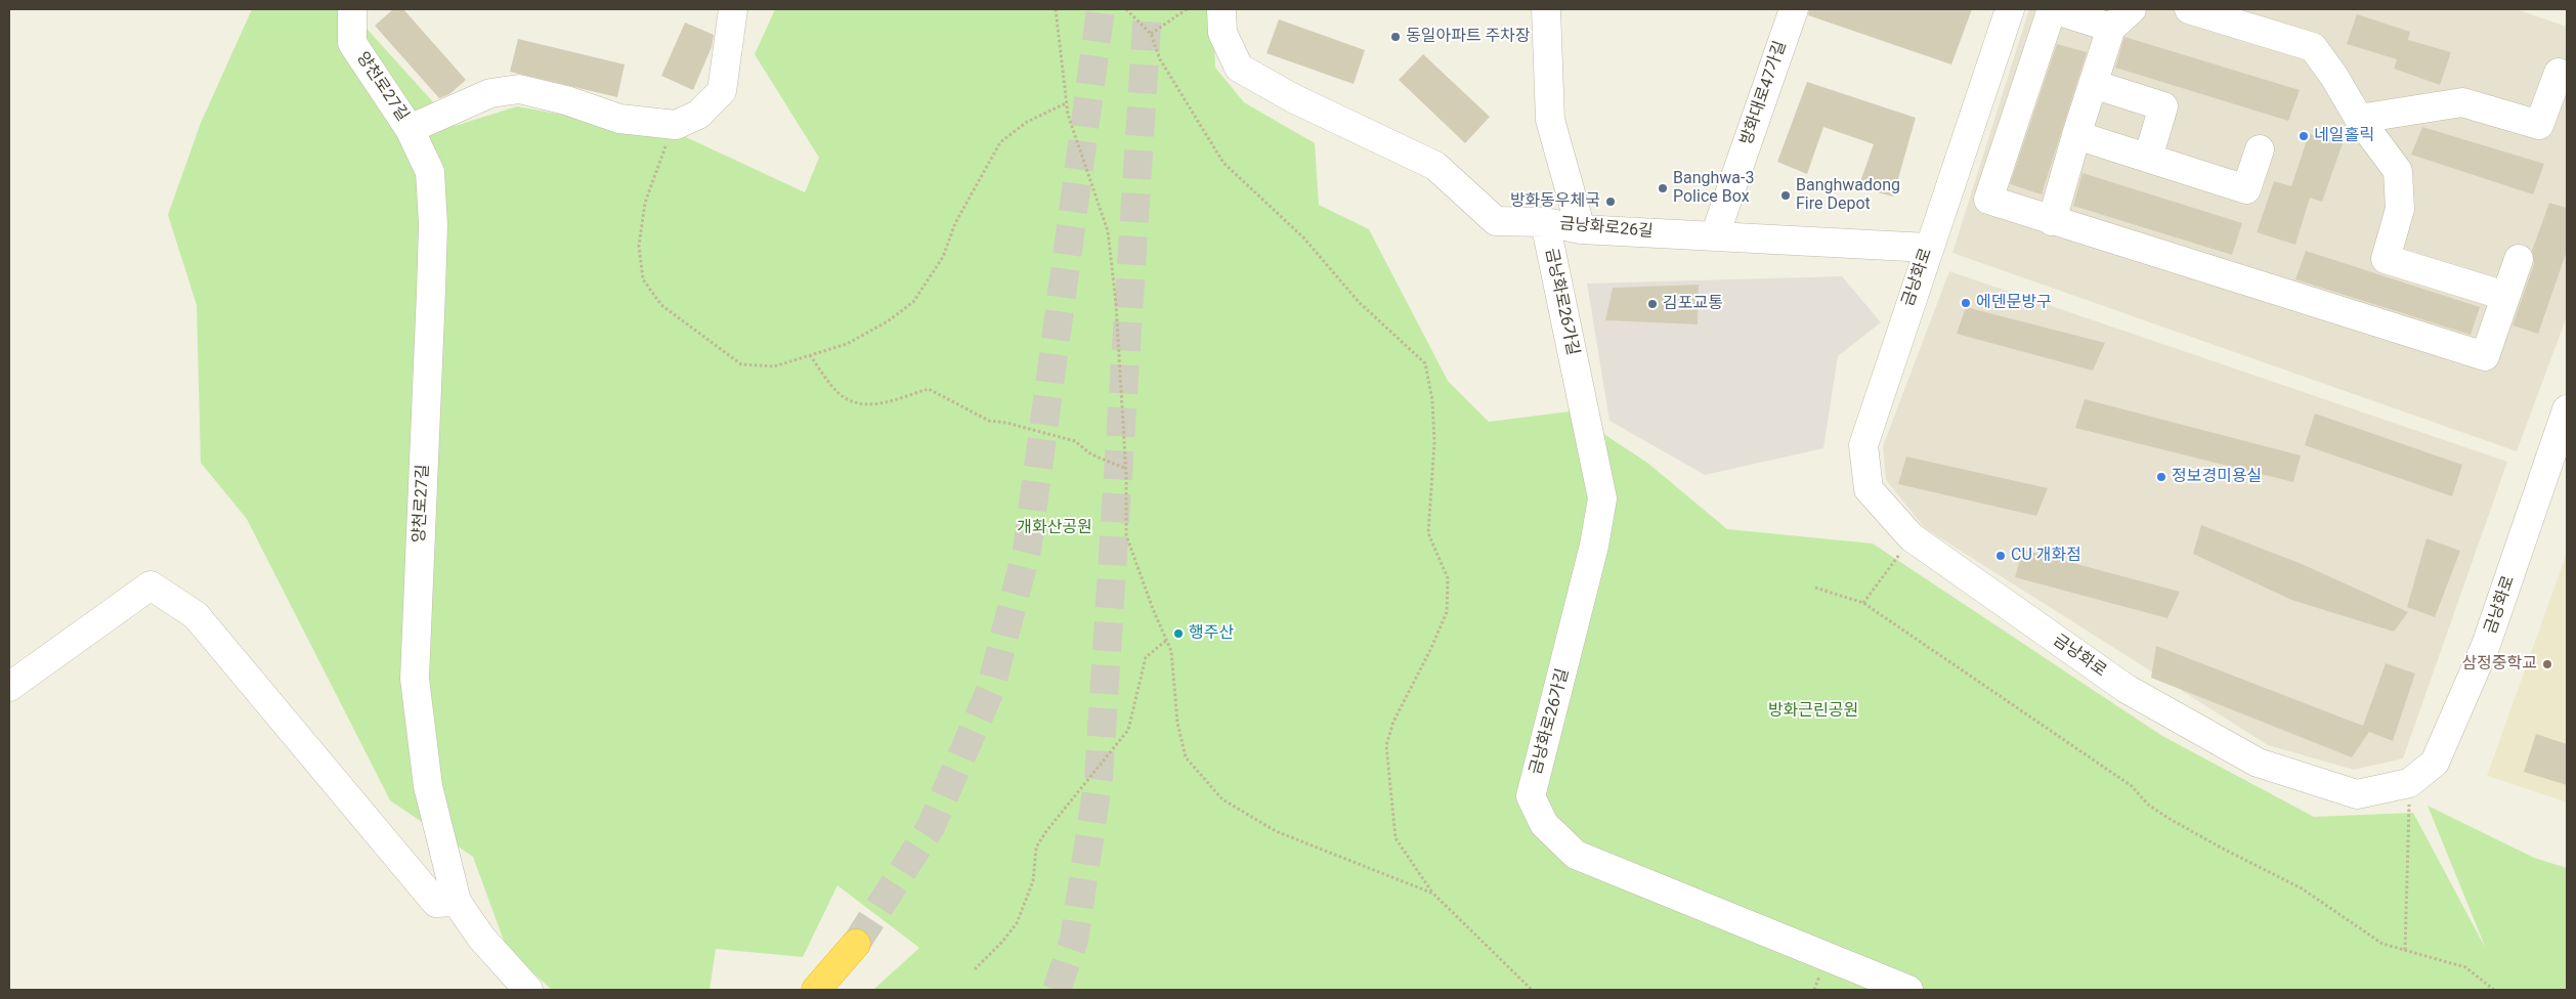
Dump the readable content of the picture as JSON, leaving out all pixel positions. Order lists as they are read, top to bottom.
{
  "streets": {
    "street": [
      "양천로27길",
      "방화대로47가길",
      "금낭화로26길",
      "금낭화로",
      "금낭화로26가길"
    ]
  },
  "crossings": [
    ["방화대로47가길", "금낭화로26길"],
    ["금낭화로26길", "금낭화로"],
    ["금낭화로26길", "금낭화로26가길"]
  ],
  "parks": ["개화산공원", "방화근린공원"],
  "places": [
    "동일아파트 주차장",
    "네일홀릭",
    "Banghwa-3 Police Box",
    "Banghwadong Fire Depot",
    "방화동우체국",
    "에덴문방구",
    "김포교통",
    "정보경미용실",
    "CU 개화점",
    "행주산",
    "삼정중학교"
  ]
}
